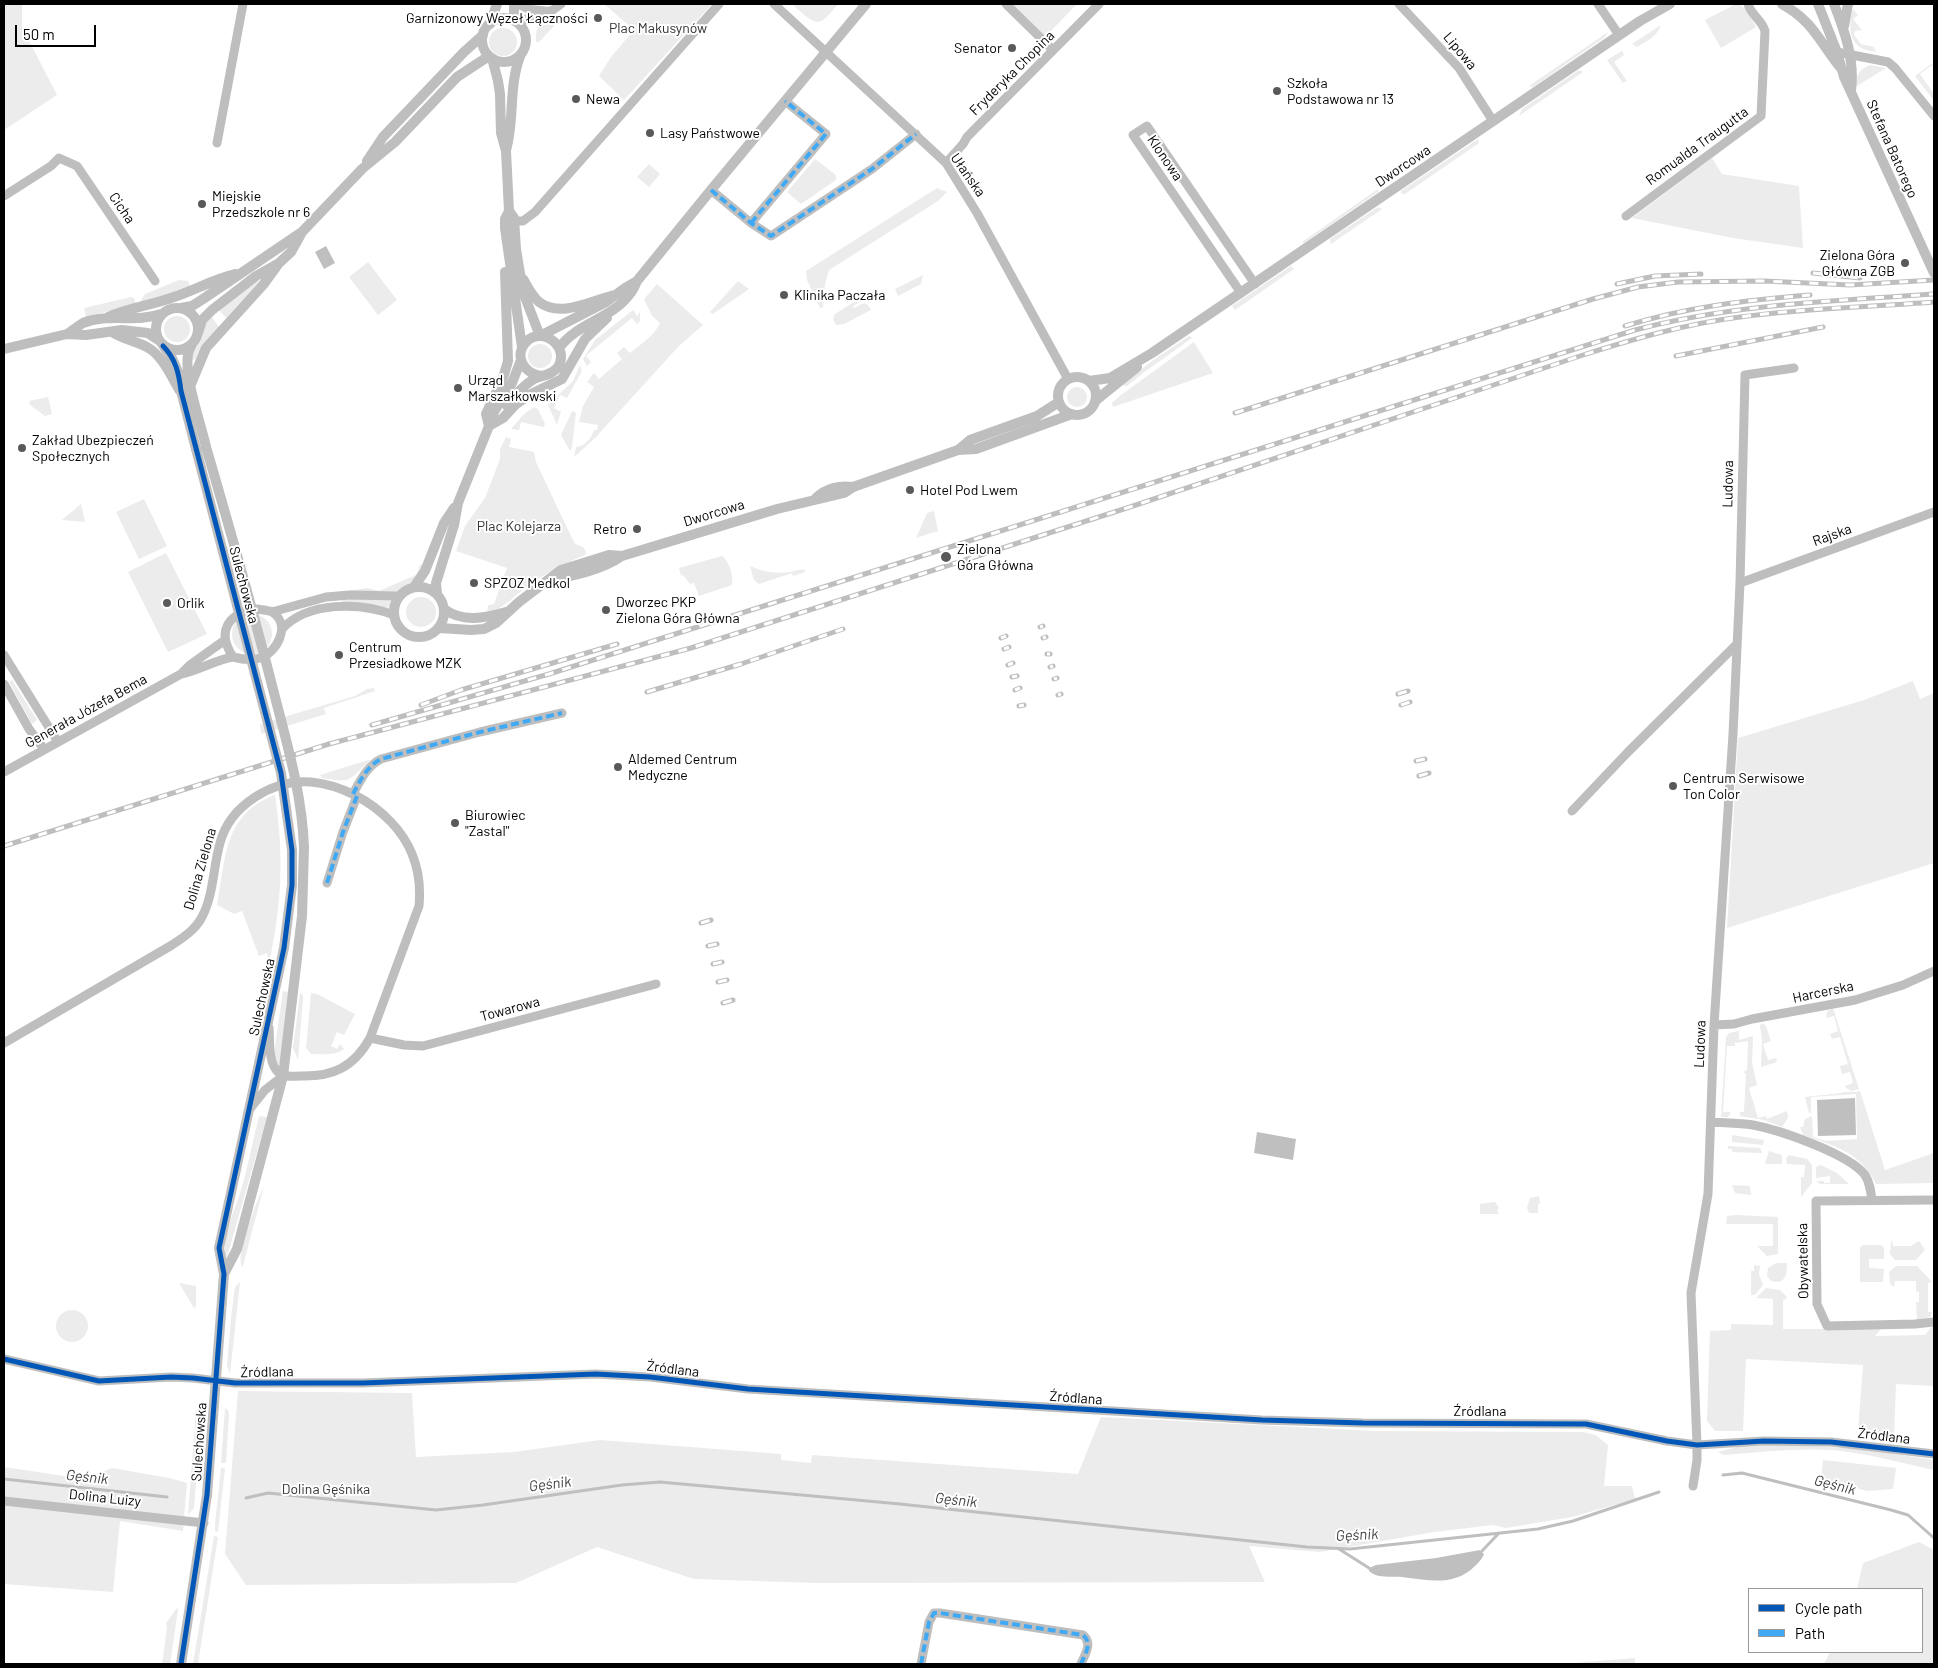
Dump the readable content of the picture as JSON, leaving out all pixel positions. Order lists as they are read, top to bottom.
{
  "streets": {
    "street": [
      "Lipowa",
      "Fryderyka Chopina",
      "Romualda Traugutta",
      "Stefana Batorego",
      "Klonowa",
      "Dworcowa",
      "Ułańska",
      "Cicha",
      "Ludowa",
      "Rajska",
      "Sulechowska",
      "Generała Józefa Bema",
      "Dolina Zielona",
      "Harcerska",
      "Towarowa",
      "Obywatelska",
      "Źródlana",
      "Dolina Luizy"
    ]
  },
  "crossings": [
    ["Lipowa", "Dworcowa"],
    ["Fryderyka Chopina", "Ułańska"],
    ["Klonowa", "Dworcowa"],
    ["Dworcowa", "Ułańska"],
    ["Ludowa", "Rajska"],
    ["Ludowa", "Harcerska"],
    ["Ludowa", "Źródlana"],
    ["Sulechowska", "Źródlana"],
    ["Sulechowska", "Dolina Luizy"]
  ],
  "water": ["Gęśnik"],
  "parks": ["Plac Makusynów", "Plac Kolejarza", "Dolina Gęśnika"],
  "places": [
    "Garnizonowy Węzeł Łączności",
    "Senator",
    "Szkoła Podstawowa nr 13",
    "Newa",
    "Lasy Państwowe",
    "Miejskie Przedszkole nr 6",
    "Zielona Góra Główna ZGB",
    "Klinika Paczała",
    "Urząd Marszałkowski",
    "Zakład Ubezpieczeń Społecznych",
    "Hotel Pod Lwem",
    "Retro",
    "Zielona Góra Główna",
    "SPZOZ Medkol",
    "Orlik",
    "Dworzec PKP Zielona Góra Główna",
    "Centrum Przesiadkowe MZK",
    "Aldemed Centrum Medyczne",
    "Centrum Serwisowe Ton Color",
    "Biurowiec \"Zastal\""
  ],
  "legend": ["Cycle path", "Path"],
  "scale_bar": "50 m"
}
